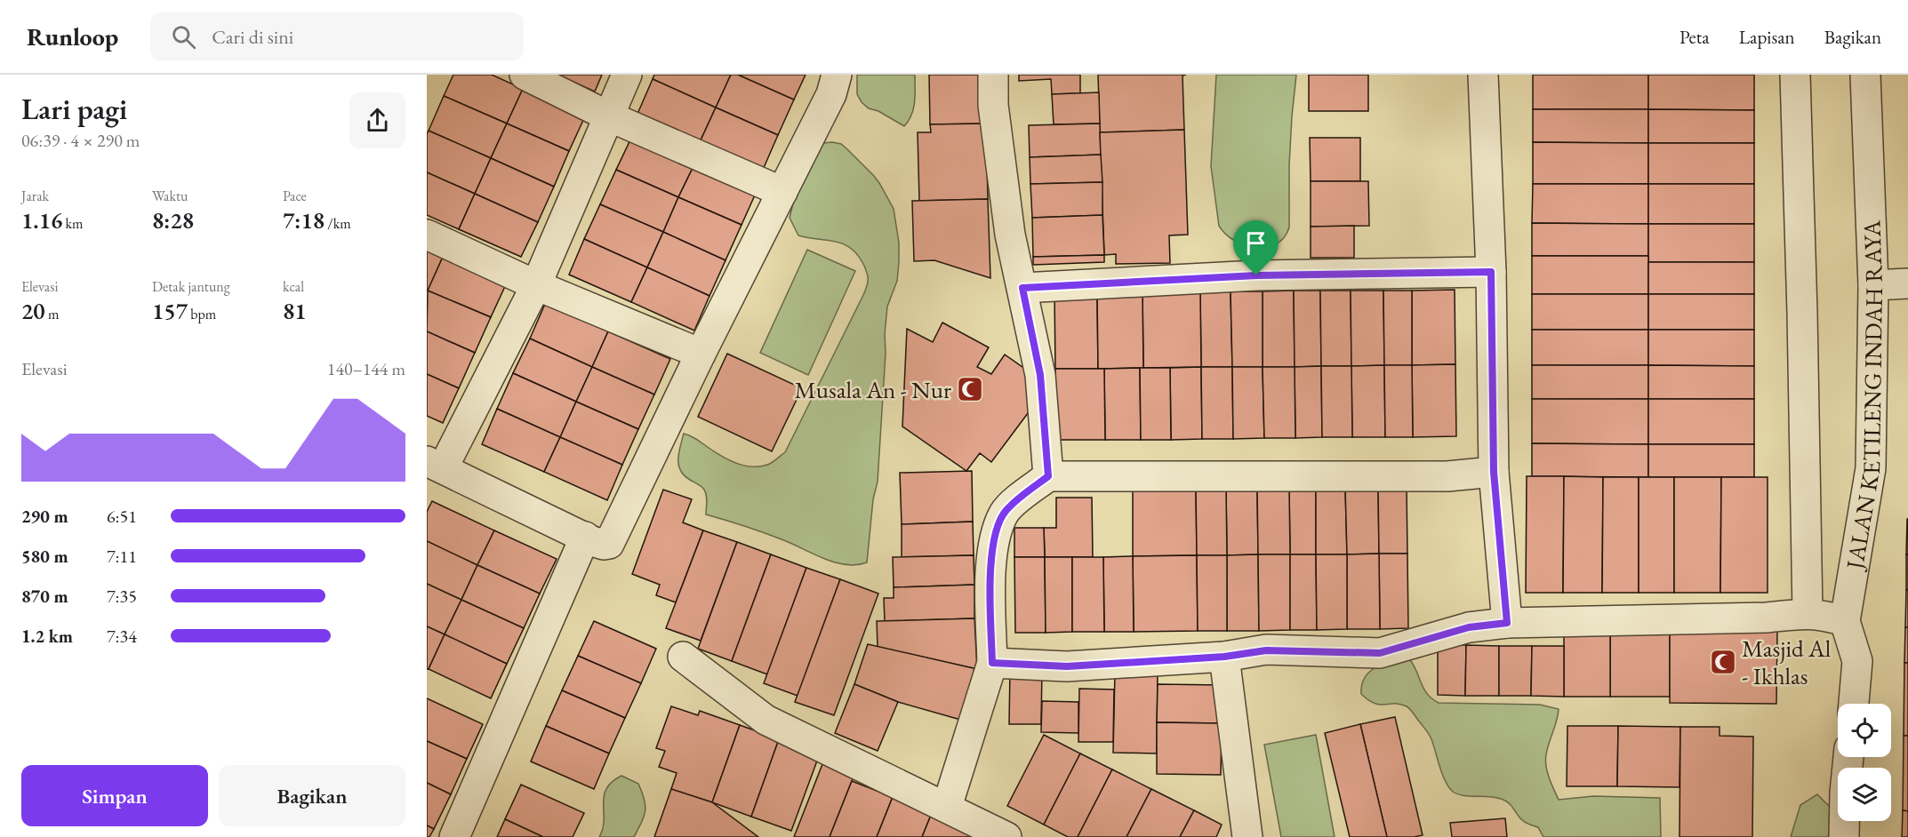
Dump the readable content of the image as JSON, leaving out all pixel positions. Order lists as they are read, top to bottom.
{
  "streets": {
    "street": ["JALAN KETILENG INDAH RAYA"]
  },
  "places": {
    "mosque": ["Musala An - Nur", "Masjid Al - Ikhlas"]
  },
  "page": {
    "header": "Runloop",
    "search": "Cari di sini",
    "nav": ["Peta", "Lapisan", "Bagikan"],
    "heading": ["Lari pagi", "06:39 · 4 × 290 m"],
    "stats": [
      ["Jarak", "1.16 km"],
      ["Waktu", "8:28"],
      ["Pace", "7:18 /km"],
      ["Elevasi", "20 m"],
      ["Detak jantung", "157 bpm"],
      ["kcal", "81"]
    ],
    "chart": ["Elevasi", "140–144 m"],
    "list": [
      {
        "name": "290 m",
        "note": "6:51"
      },
      {
        "name": "580 m",
        "note": "7:11"
      },
      {
        "name": "870 m",
        "note": "7:35"
      },
      {
        "name": "1.2 km",
        "note": "7:34"
      }
    ],
    "buttons": ["Simpan", "Bagikan"]
  }
}
